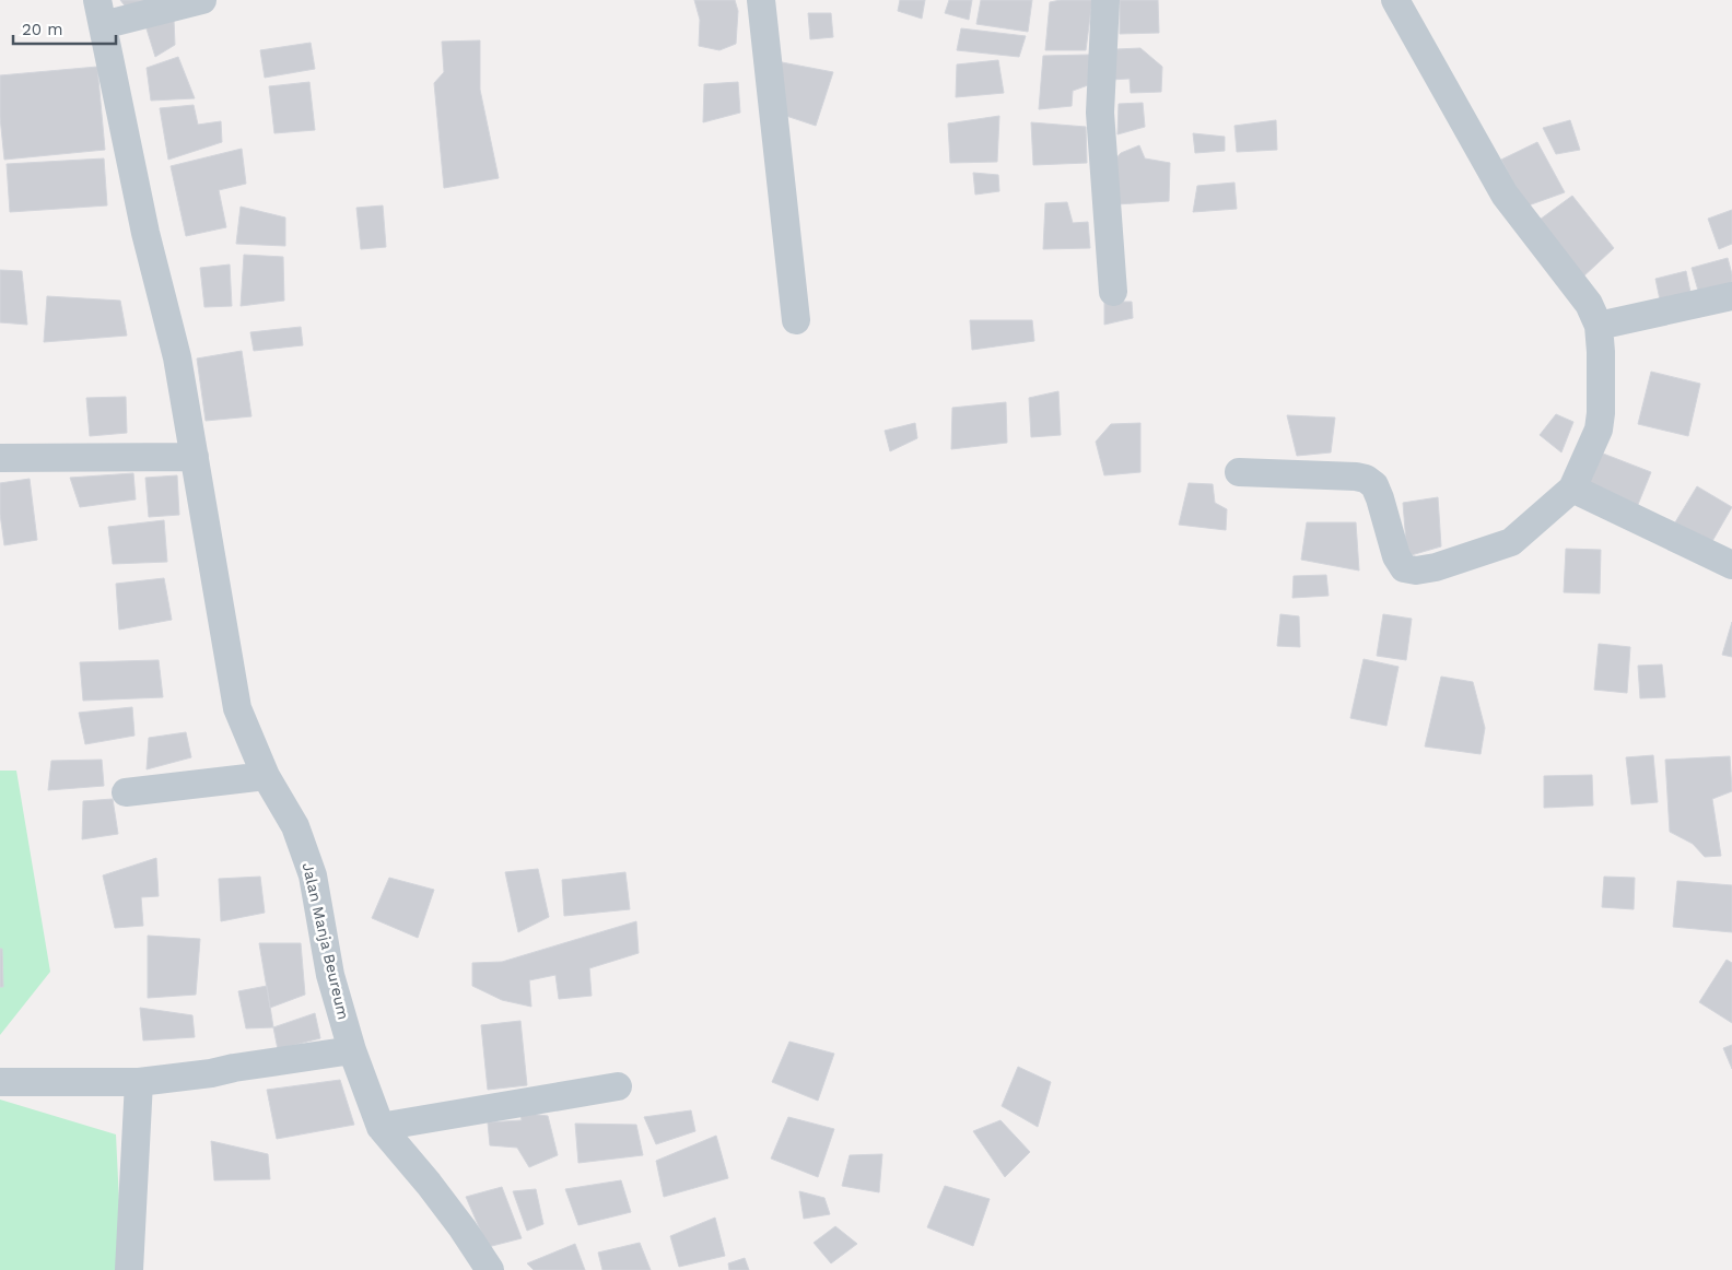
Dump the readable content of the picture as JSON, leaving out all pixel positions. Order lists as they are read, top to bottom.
{
  "streets": {
    "street": ["Jalan Manja Beureum"]
  },
  "scale_bar": "20 m"
}
